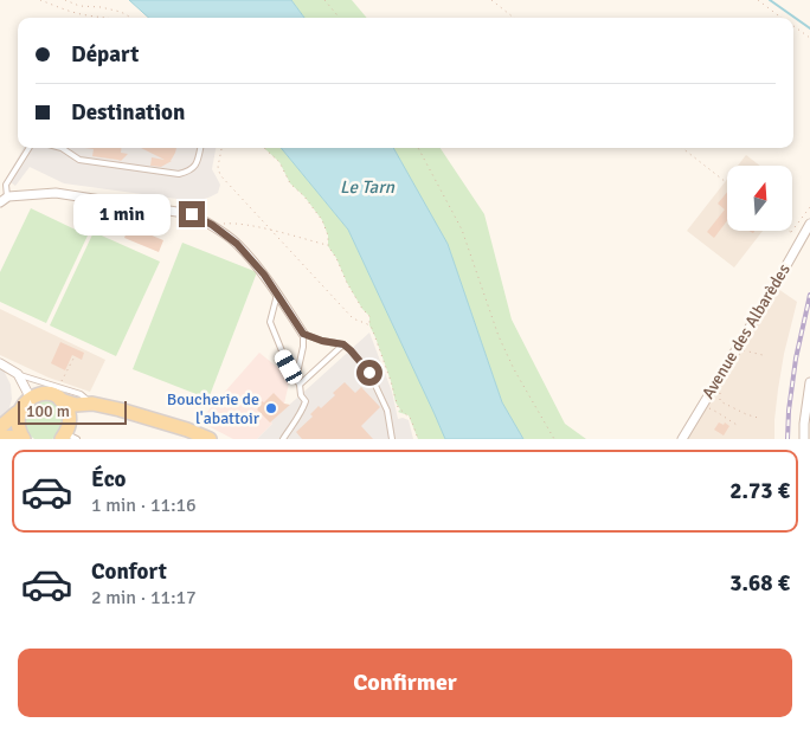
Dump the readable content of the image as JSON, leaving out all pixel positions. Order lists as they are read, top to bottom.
{
  "streets": {
    "street": ["Avenue des Albarèdes"]
  },
  "water": ["Le Tarn"],
  "places": ["Boucherie de l'abattoir"],
  "scale_bar": "100 m",
  "north": "top",
  "page": {
    "banner": ["Départ", "Destination"],
    "bubble": "1 min",
    "scale": "100 m",
    "list": [
      {
        "name": "Éco",
        "note": "1 min · 11:16",
        "value": "2.73 €"
      },
      {
        "name": "Confort",
        "note": "2 min · 11:17",
        "value": "3.68 €"
      }
    ],
    "buttons": "Confirmer"
  }
}
